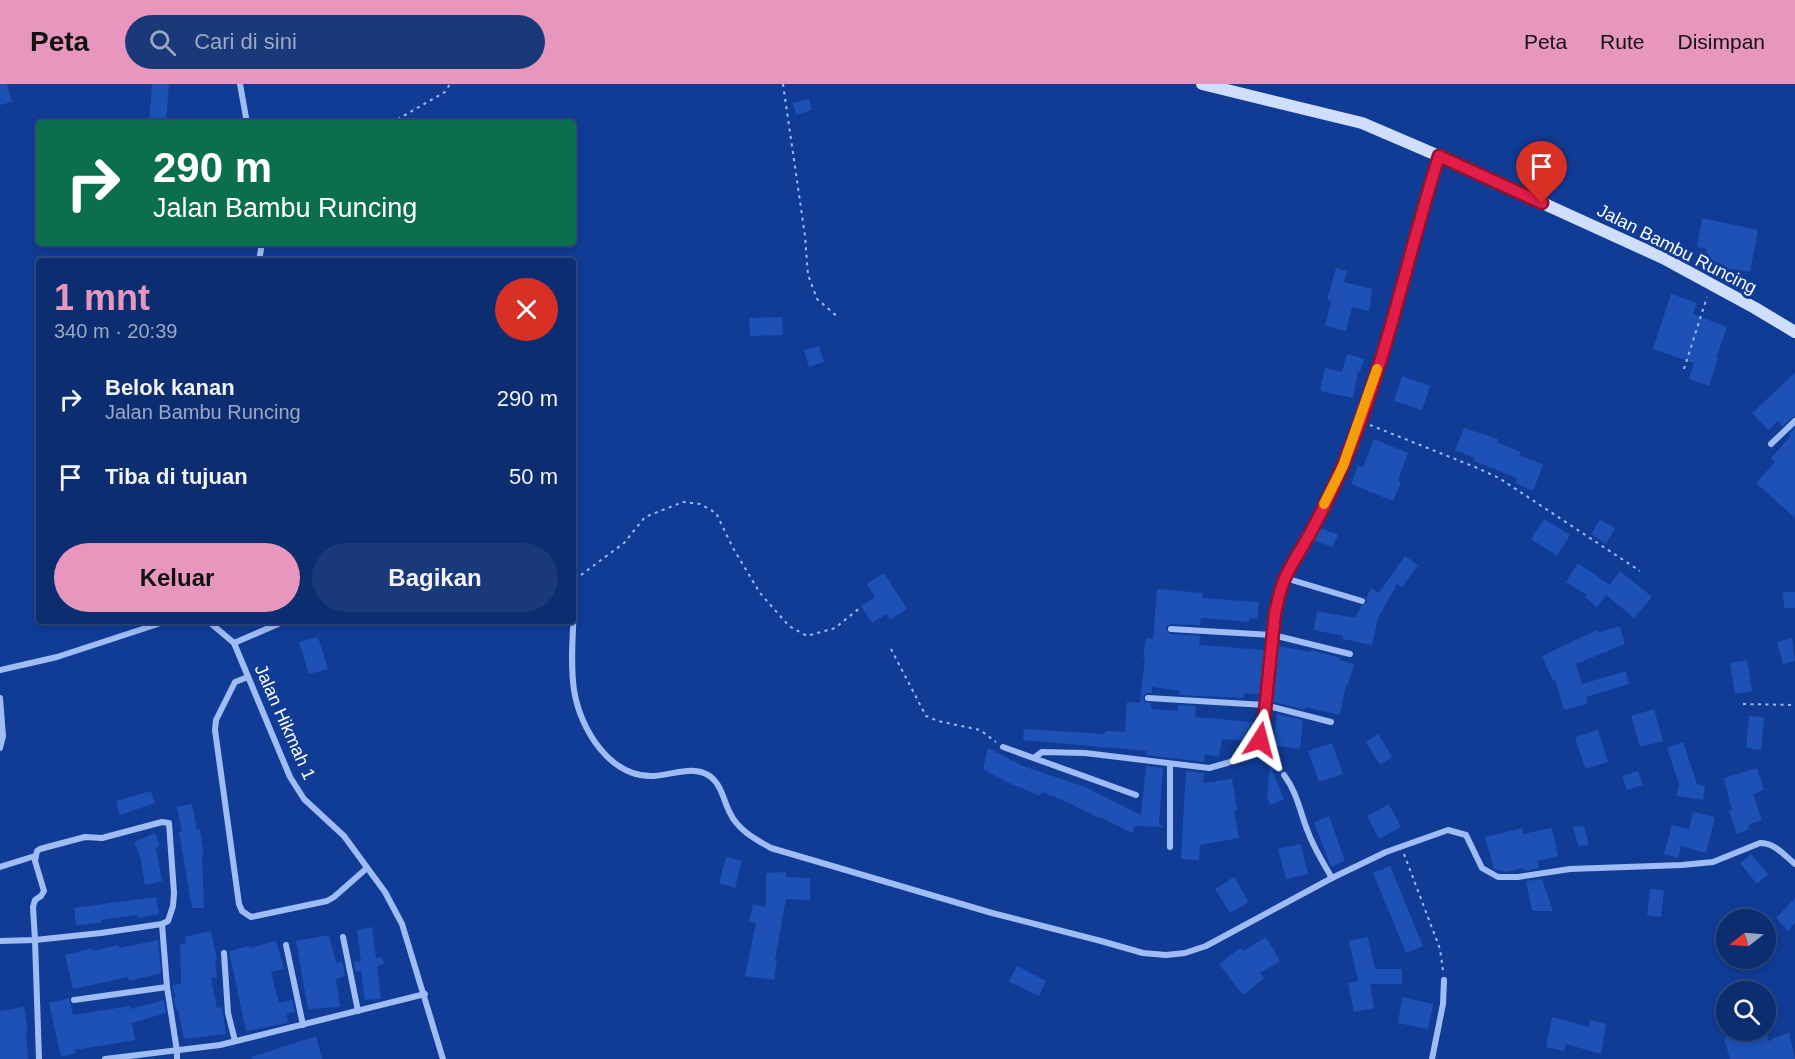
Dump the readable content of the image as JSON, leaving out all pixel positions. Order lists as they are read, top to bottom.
{
  "streets": {
    "street": ["Jalan Bambu Runcing", "Jalan Hikmah 1"]
  },
  "north": "left",
  "page": {
    "header": "Peta",
    "search": "Cari di sini",
    "nav": ["Peta", "Rute", "Disimpan"],
    "turn": ["290 m", "Jalan Bambu Runcing"],
    "heading": ["1 mnt", "340 m · 20:39"],
    "list": [
      {
        "name": "Belok kanan",
        "note": "Jalan Bambu Runcing",
        "value": "290 m"
      },
      {
        "name": "Tiba di tujuan",
        "value": "50 m"
      }
    ],
    "buttons": ["Keluar", "Bagikan"]
  }
}
